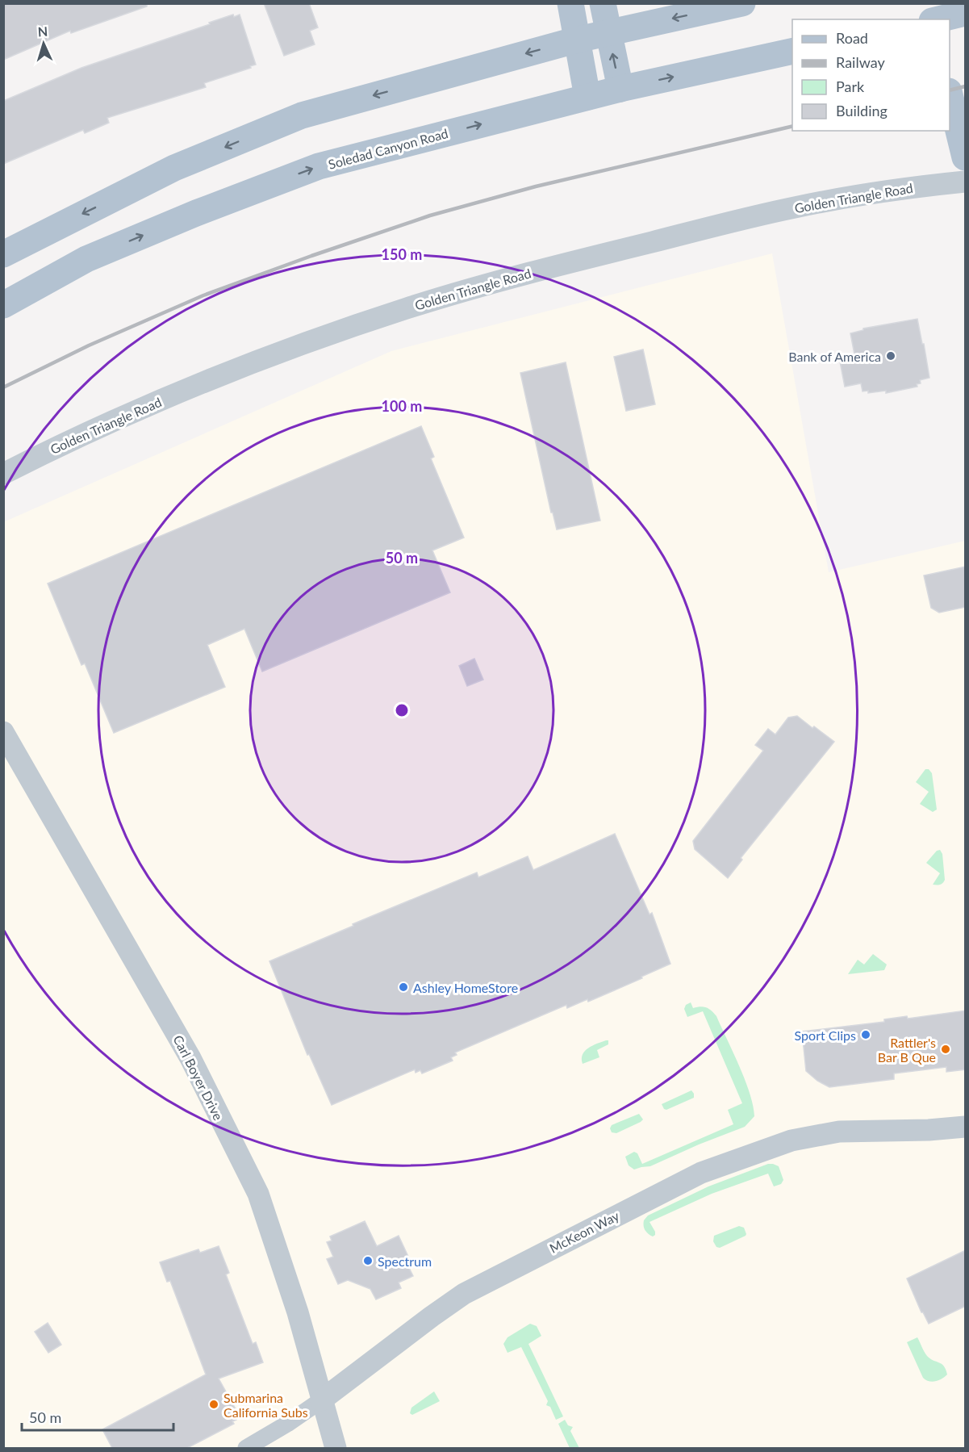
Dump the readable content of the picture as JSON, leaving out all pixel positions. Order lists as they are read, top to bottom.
{
  "streets": {
    "main road": ["Soledad Canyon Road"],
    "street": ["Golden Triangle Road", "Carl Boyer Drive", "McKeon Way"]
  },
  "crossings": [
    ["Carl Boyer Drive", "McKeon Way"]
  ],
  "places": [
    "Bank of America",
    "Ashley HomeStore",
    "Sport Clips",
    "Rattler's Bar B Que",
    "Spectrum",
    "Submarina California Subs"
  ],
  "legend": [
    "Road",
    "Railway",
    "Park",
    "Building"
  ],
  "scale_bar": "50 m",
  "north": "top",
  "rings": ["150 m", "100 m", "50 m"]
}
